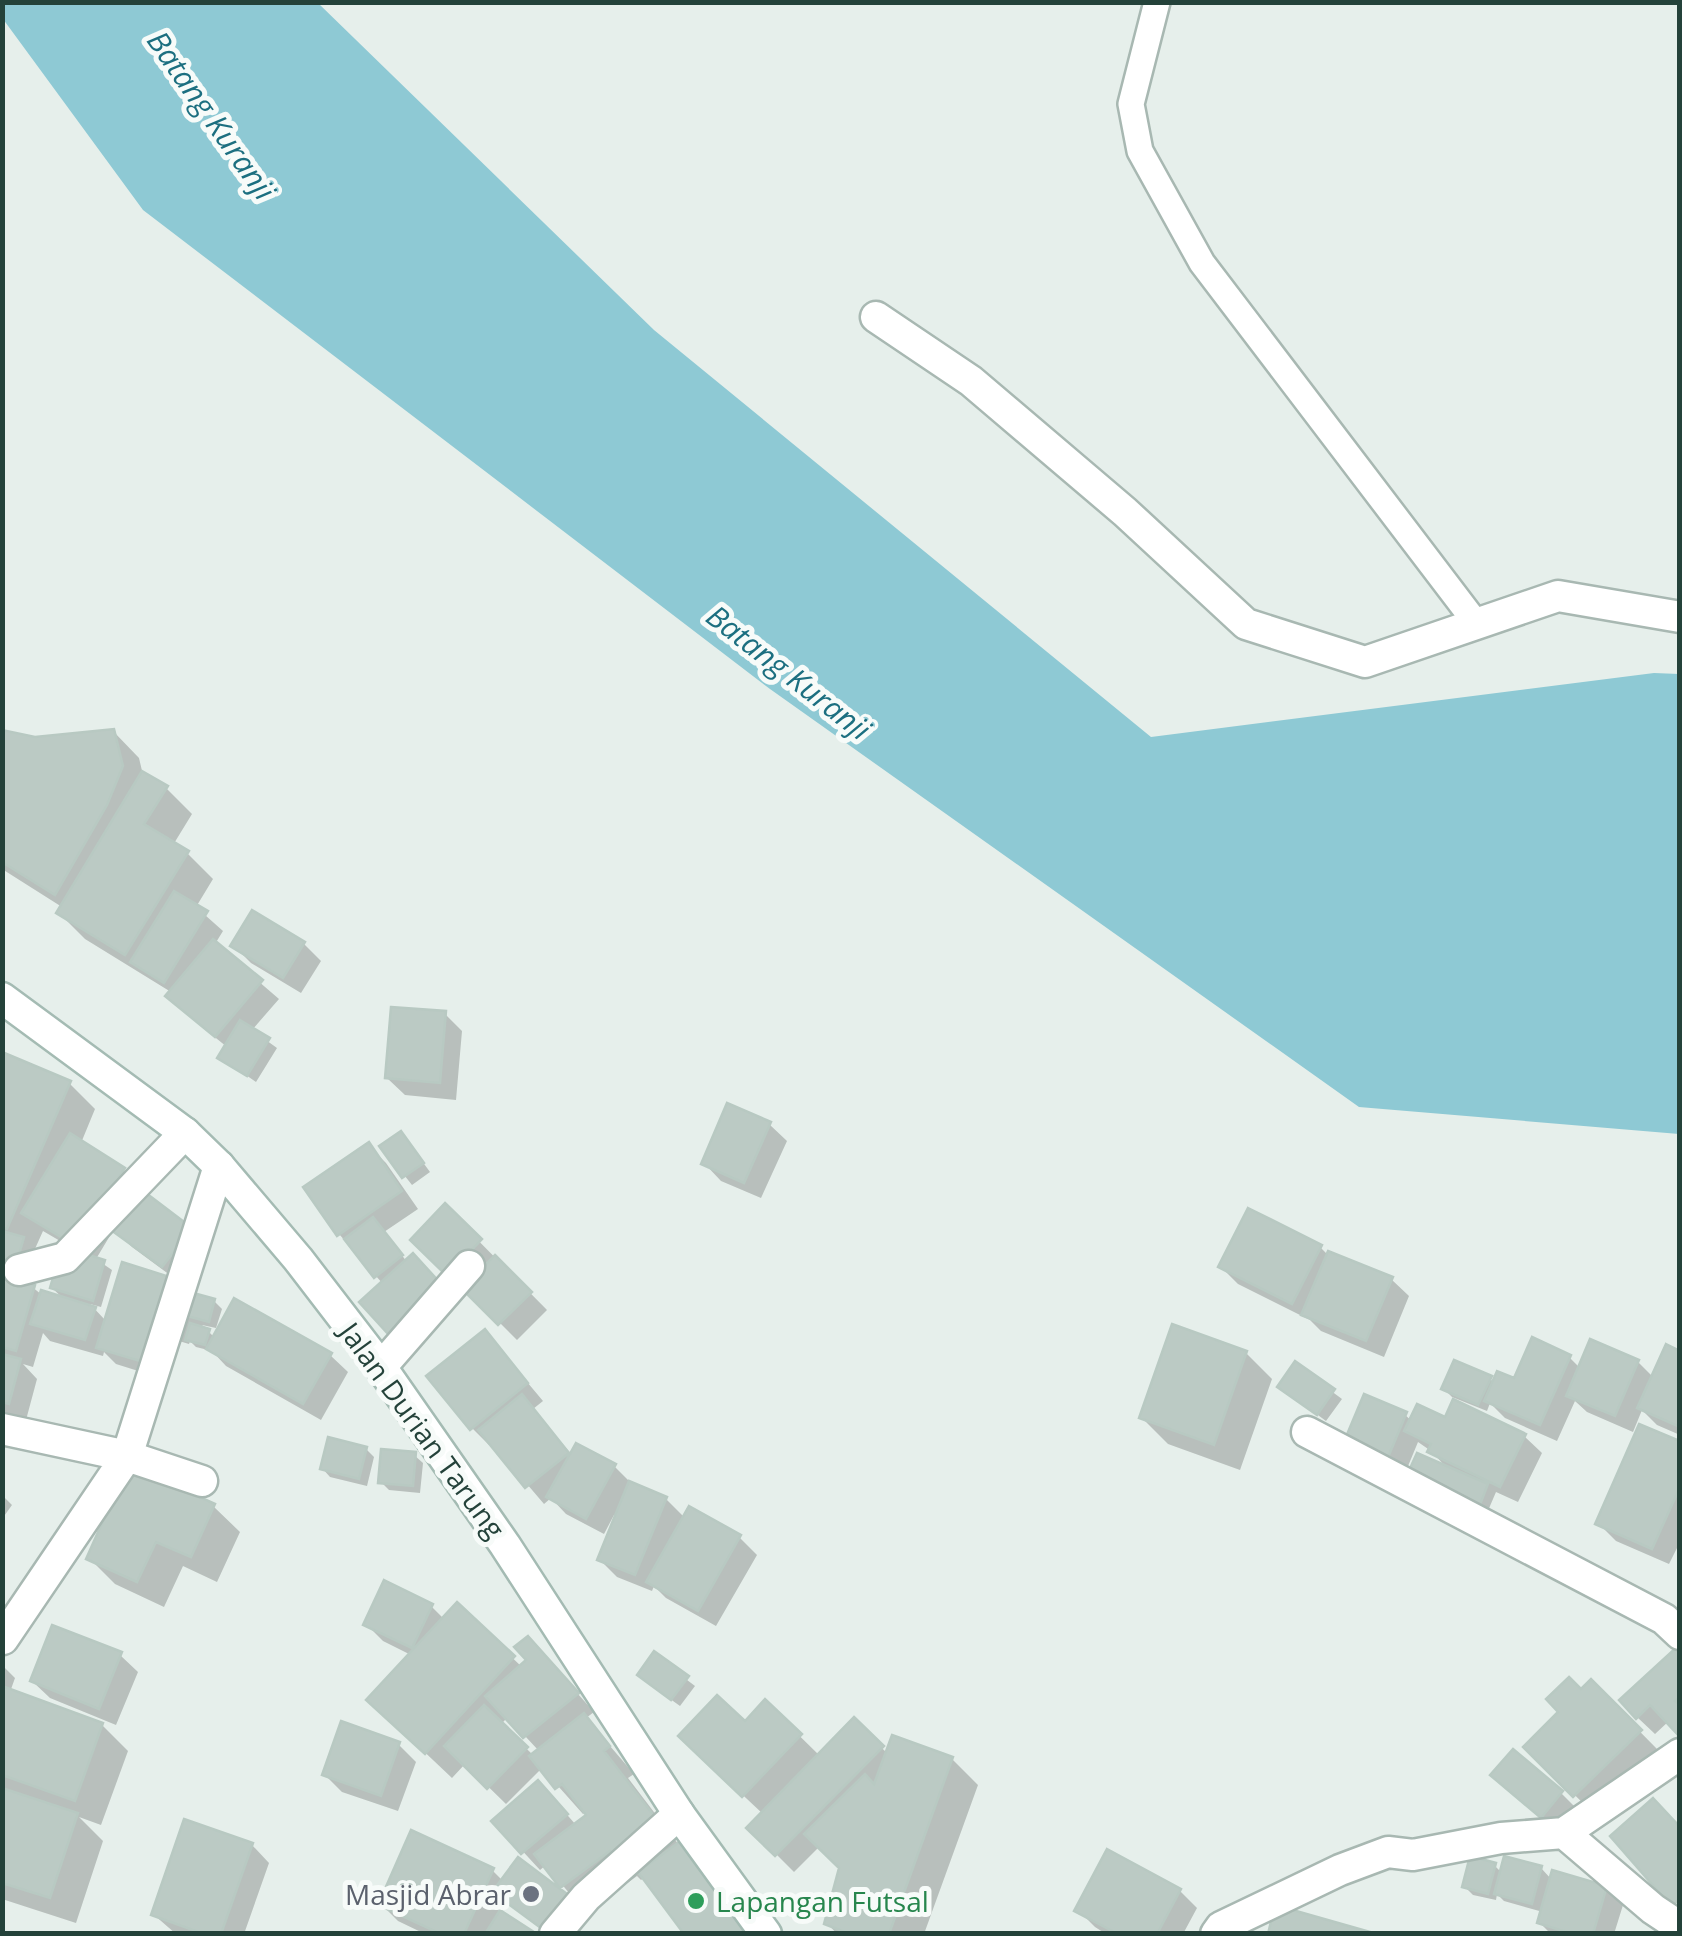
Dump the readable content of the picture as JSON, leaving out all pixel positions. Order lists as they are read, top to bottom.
{
  "streets": {
    "street": ["Jalan Durian Tarung"]
  },
  "water": ["Batang Kuranji"],
  "places": ["Masjid Abrar", "Lapangan Futsal"]
}
